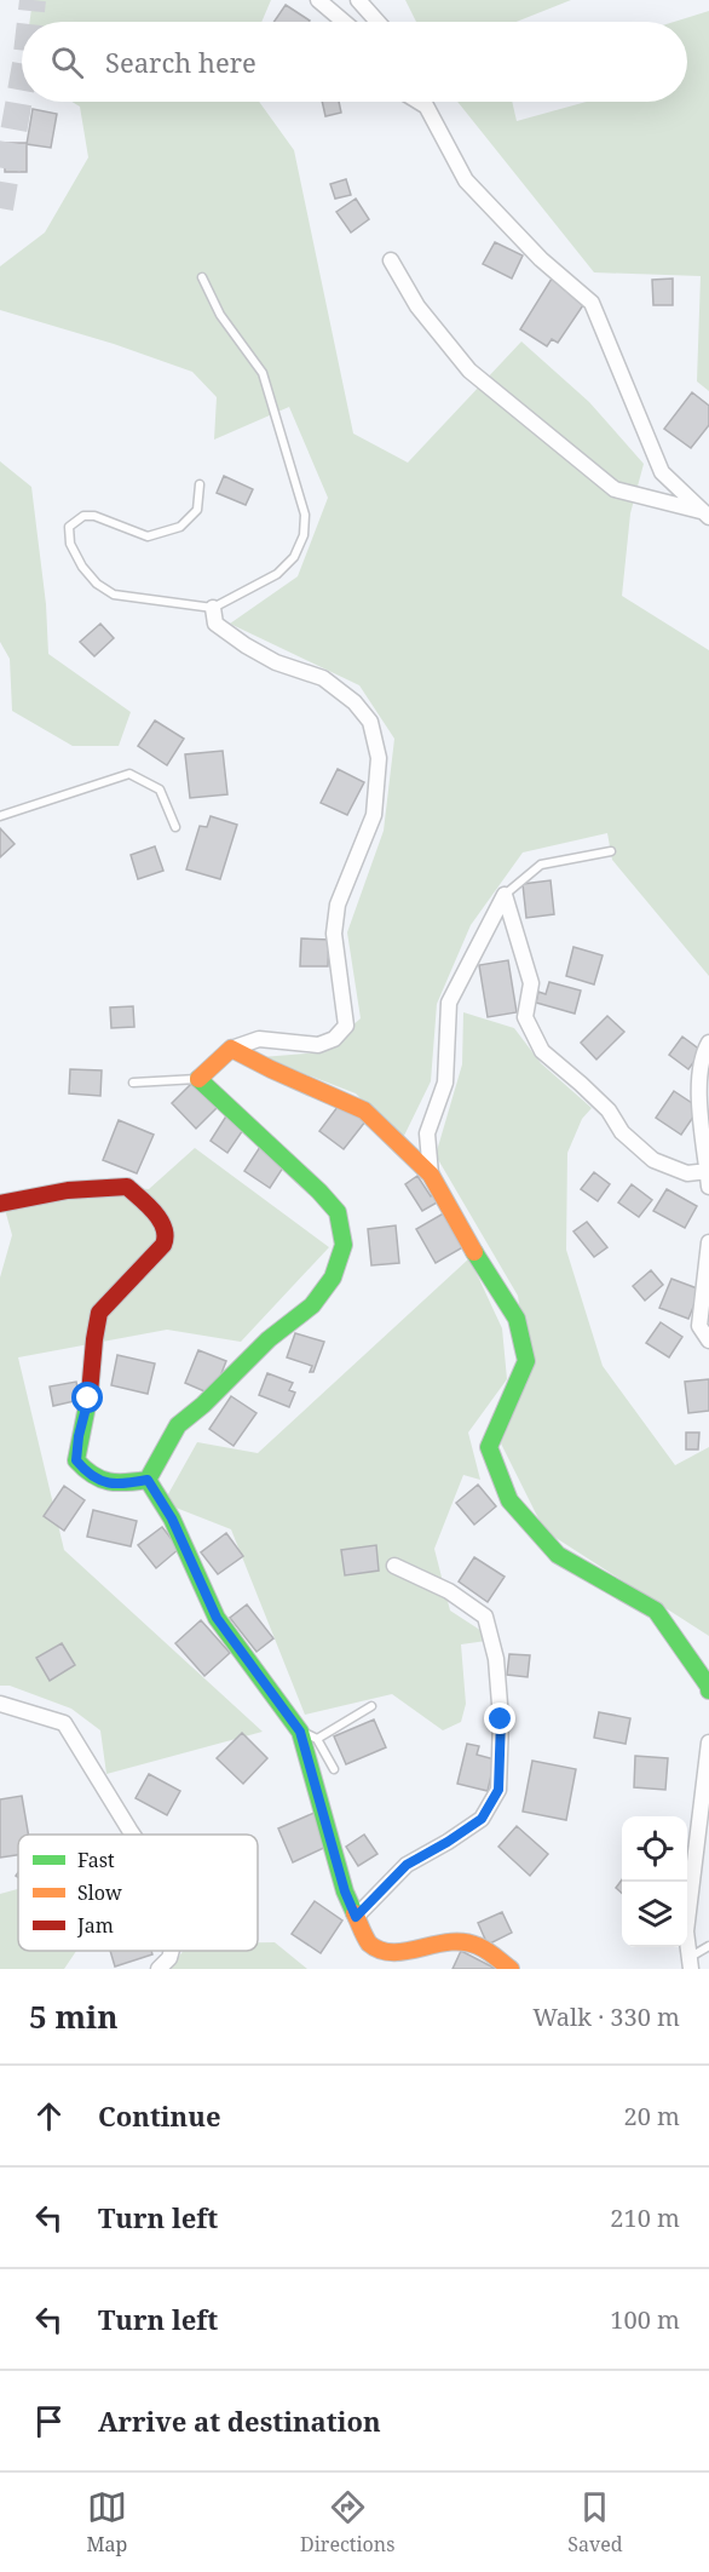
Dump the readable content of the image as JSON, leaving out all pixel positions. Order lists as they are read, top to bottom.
{
  "legend": ["Fast", "Slow", "Jam"],
  "page": {
    "search": "Search here",
    "heading": ["5 min", "Walk · 330 m"],
    "list": [
      ["Continue", "20 m"],
      ["Turn left", "210 m"],
      ["Turn left", "100 m"],
      "Arrive at destination"
    ],
    "nav": ["Map", "Directions", "Saved"]
  }
}
